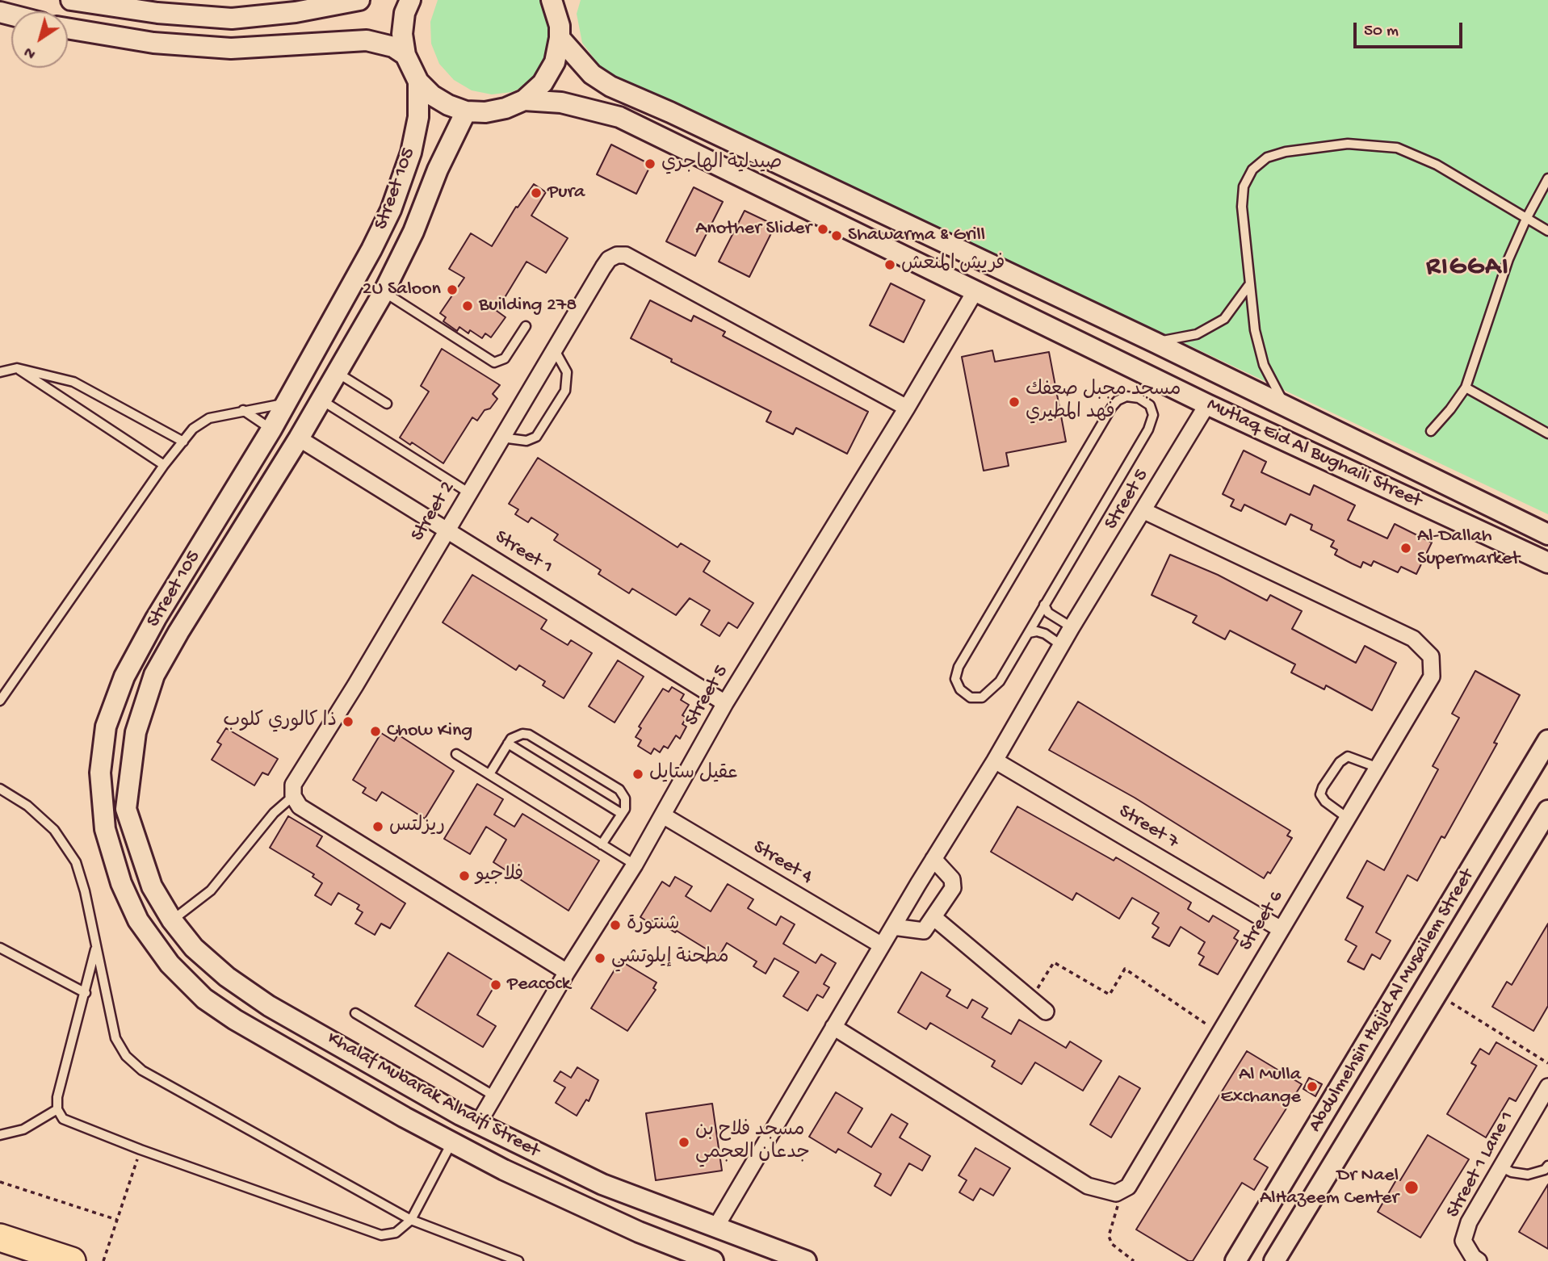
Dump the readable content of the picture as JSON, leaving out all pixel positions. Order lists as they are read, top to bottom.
{
  "streets": {
    "street": [
      "Street 105",
      "Mutlaq Eid Al Bughaili Street",
      "Street 5",
      "Street 2",
      "Street 1",
      "Street 7",
      "Street 4",
      "Street 6",
      "Abdulmehsin Hajid Al Musailem Street",
      "Khalaf Mubarak Alhaifi Street",
      "Street 1 Lane 1"
    ]
  },
  "crossings": [
    ["Street 105", "Street 1"],
    ["Street 105", "Khalaf Mubarak Alhaifi Street"],
    ["Mutlaq Eid Al Bughaili Street", "Street 5"],
    ["Street 5", "Street 2"],
    ["Street 5", "Street 1"],
    ["Street 5", "Street 7"],
    ["Street 5", "Street 4"],
    ["Street 5", "Street 6"],
    ["Street 5", "Khalaf Mubarak Alhaifi Street"],
    ["Street 2", "Street 1"],
    ["Street 7", "Street 6"]
  ],
  "districts": ["RIGGAI"],
  "places": [
    "صيدلية الهاجري",
    "Pura",
    "Another Slider",
    "Shawarma & Grill",
    "فريش المنعش",
    "2U Saloon",
    "Building 278",
    "مسجد مجبل صعفك فهد المطيري",
    "Al-Dallah Supermarket",
    "ذا كالوري كلوب",
    "Chow King",
    "عقيل ستايل",
    "ريزلتس",
    "فلاجيو",
    "شنتورة",
    "مطحنة إيلوتشي",
    "Peacock",
    "Al Mulla Exchange",
    "مسجد فلاح بن جدعان العجمي",
    "Dr Nael AlHazeem Center"
  ],
  "scale_bar": "50 m",
  "north": "bottom left"
}
